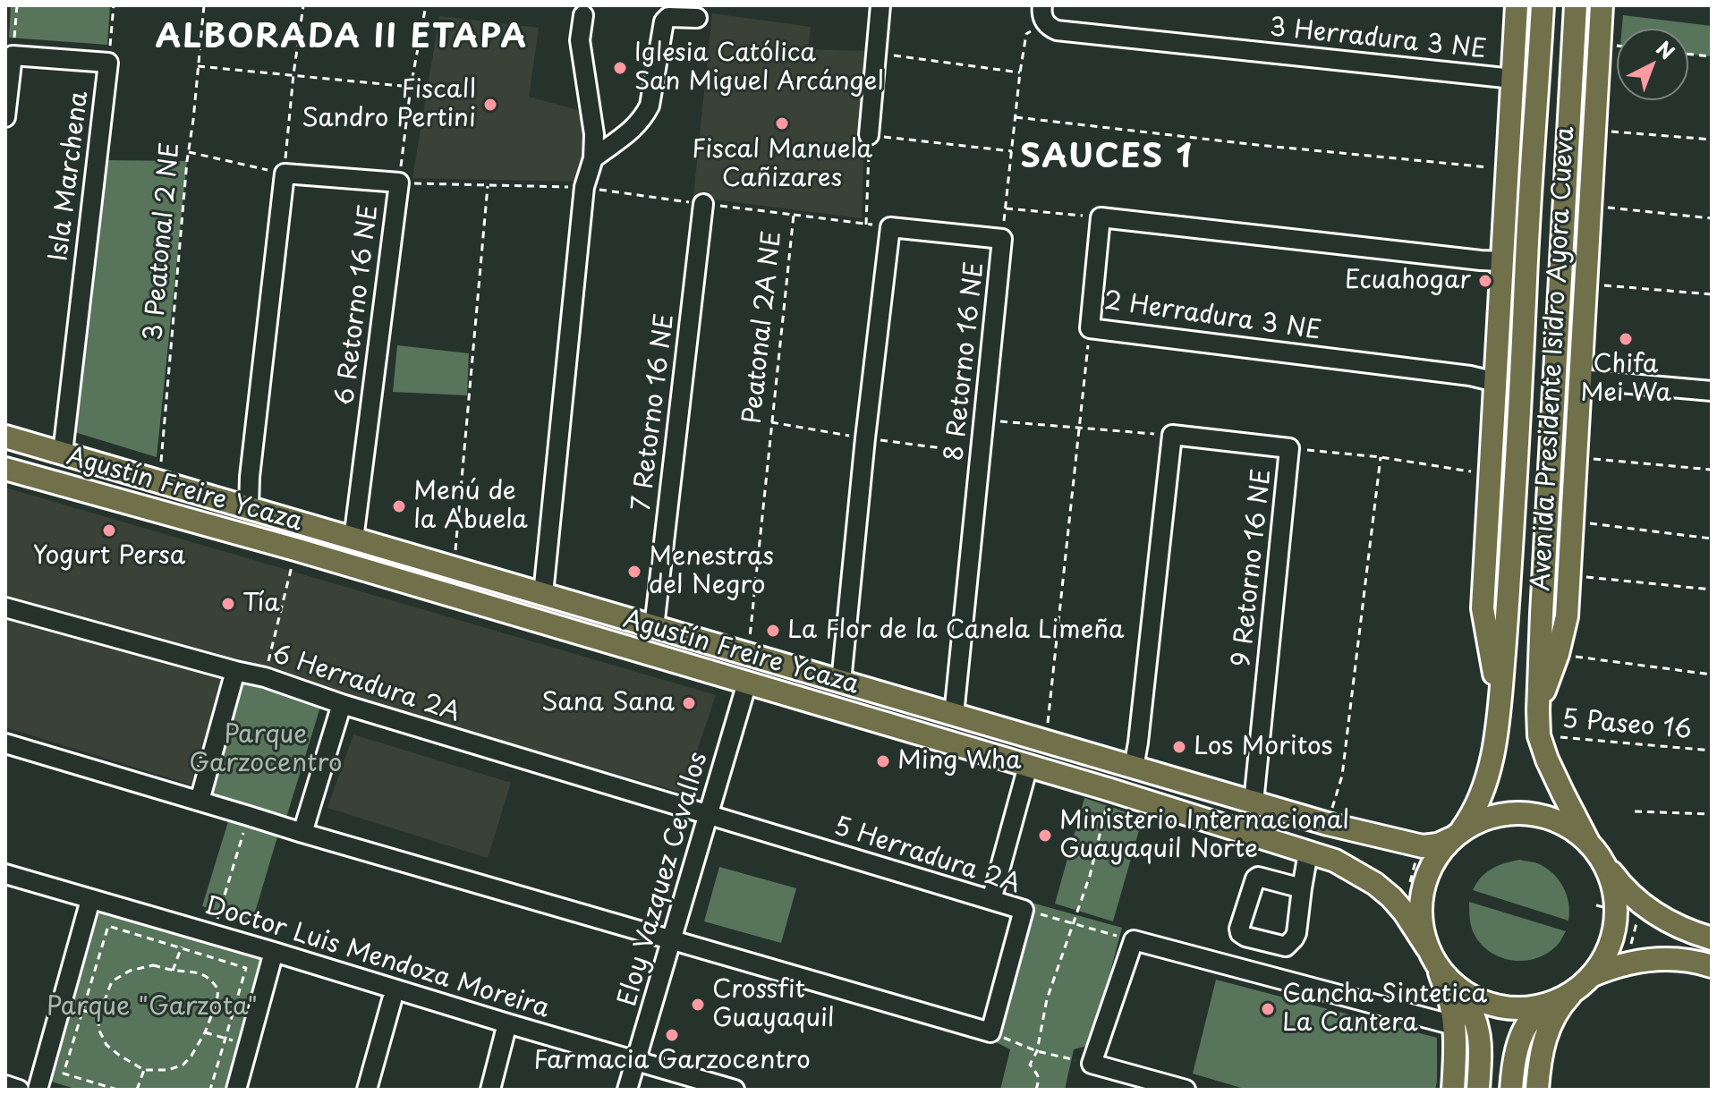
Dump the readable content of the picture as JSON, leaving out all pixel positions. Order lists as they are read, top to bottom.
{
  "streets": {
    "main road": ["Avenida Presidente Isidro Ayora Cueva", "Agustín Freire Ycaza"],
    "street": [
      "3 Herradura 3 NE",
      "Isla Marchena",
      "6 Retorno 16 NE",
      "2 Herradura 3 NE",
      "8 Retorno 16 NE",
      "7 Retorno 16 NE",
      "9 Retorno 16 NE",
      "6 Herradura 2A",
      "5 Herradura 2A",
      "Eloy Vazquez Cevallos",
      "Doctor Luis Mendoza Moreira"
    ],
    "path": ["3 Peatonal 2 NE", "Peatonal 2A NE", "5 Paseo 16"]
  },
  "crossings": [
    ["3 Herradura 3 NE", "Avenida Presidente Isidro Ayora Cueva"],
    ["Isla Marchena", "Agustín Freire Ycaza"],
    ["3 Peatonal 2 NE", "Agustín Freire Ycaza"],
    ["6 Retorno 16 NE", "Peatonal 2A NE"],
    ["6 Retorno 16 NE", "Agustín Freire Ycaza"],
    ["2 Herradura 3 NE", "Avenida Presidente Isidro Ayora Cueva"],
    ["Peatonal 2A NE", "7 Retorno 16 NE"],
    ["Peatonal 2A NE", "Agustín Freire Ycaza"],
    ["Avenida Presidente Isidro Ayora Cueva", "Agustín Freire Ycaza"],
    ["Avenida Presidente Isidro Ayora Cueva", "5 Paseo 16"],
    ["8 Retorno 16 NE", "Agustín Freire Ycaza"],
    ["7 Retorno 16 NE", "Agustín Freire Ycaza"],
    ["Agustín Freire Ycaza", "9 Retorno 16 NE"],
    ["Agustín Freire Ycaza", "Eloy Vazquez Cevallos"],
    ["6 Herradura 2A", "5 Herradura 2A"],
    ["6 Herradura 2A", "Eloy Vazquez Cevallos"],
    ["5 Herradura 2A", "Eloy Vazquez Cevallos"],
    ["Eloy Vazquez Cevallos", "Doctor Luis Mendoza Moreira"]
  ],
  "districts": ["ALBORADA II ETAPA", "SAUCES 1"],
  "parks": ["Parque Garzocentro", "Parque \"Garzota\""],
  "places": [
    "Iglesia Católica San Miguel Arcángel",
    "Fiscall Sandro Pertini",
    "Fiscal Manuela Cañizares",
    "Ecuahogar",
    "Chifa Mei Wa",
    "Menú de la Abuela",
    "Yogurt Persa",
    "Menestras del Negro",
    "Tía",
    "La Flor de la Canela Limeña",
    "Sana Sana",
    "Los Moritos",
    "Ming Wha",
    "Ministerio Internacional Guayaquil Norte",
    "Crossfit Guayaquil",
    "Cancha Sintetica La Cantera",
    "Farmacia Garzocentro"
  ],
  "north": "top right"
}
